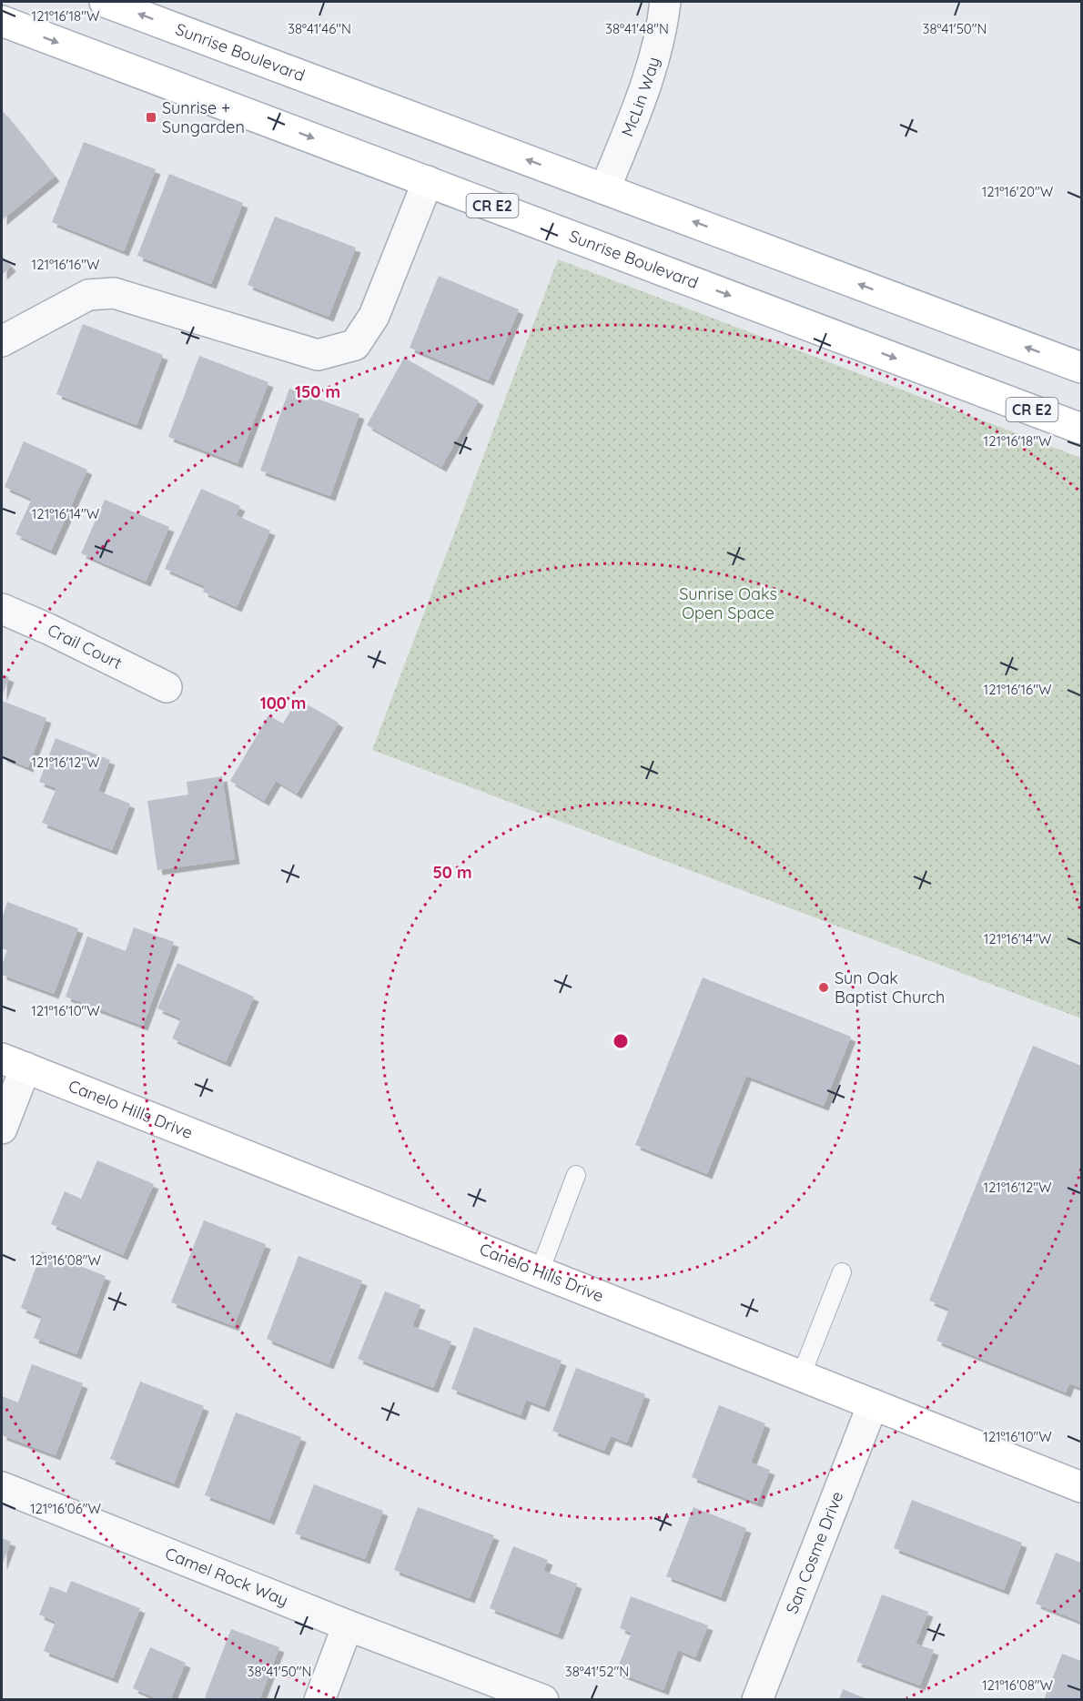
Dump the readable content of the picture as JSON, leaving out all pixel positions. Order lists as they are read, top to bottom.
{
  "streets": {
    "main road": ["Sunrise Boulevard", "CR E2", "Canelo Hills Drive"],
    "street": [
      "McLin Way",
      "Crail Court",
      "San Cosme Drive",
      "Camel Rock Way"
    ]
  },
  "crossings": [
    ["Sunrise Boulevard", "McLin Way"],
    ["Canelo Hills Drive", "San Cosme Drive"]
  ],
  "parks": ["Sunrise Oaks Open Space"],
  "places": {
    "transit": ["Sunrise + Sungarden"],
    "other": ["Sun Oak Baptist Church"]
  },
  "coordinates": [
    "121°16'18\"W",
    "38°41'50\"N",
    "38°41'46\"N",
    "38°41'48\"N",
    "121°16'20\"W",
    "121°16'16\"W",
    "121°16'14\"W",
    "121°16'12\"W",
    "121°16'10\"W",
    "121°16'08\"W",
    "121°16'06\"W",
    "38°41'52\"N"
  ],
  "rings": ["150 m", "100 m", "50 m"]
}
